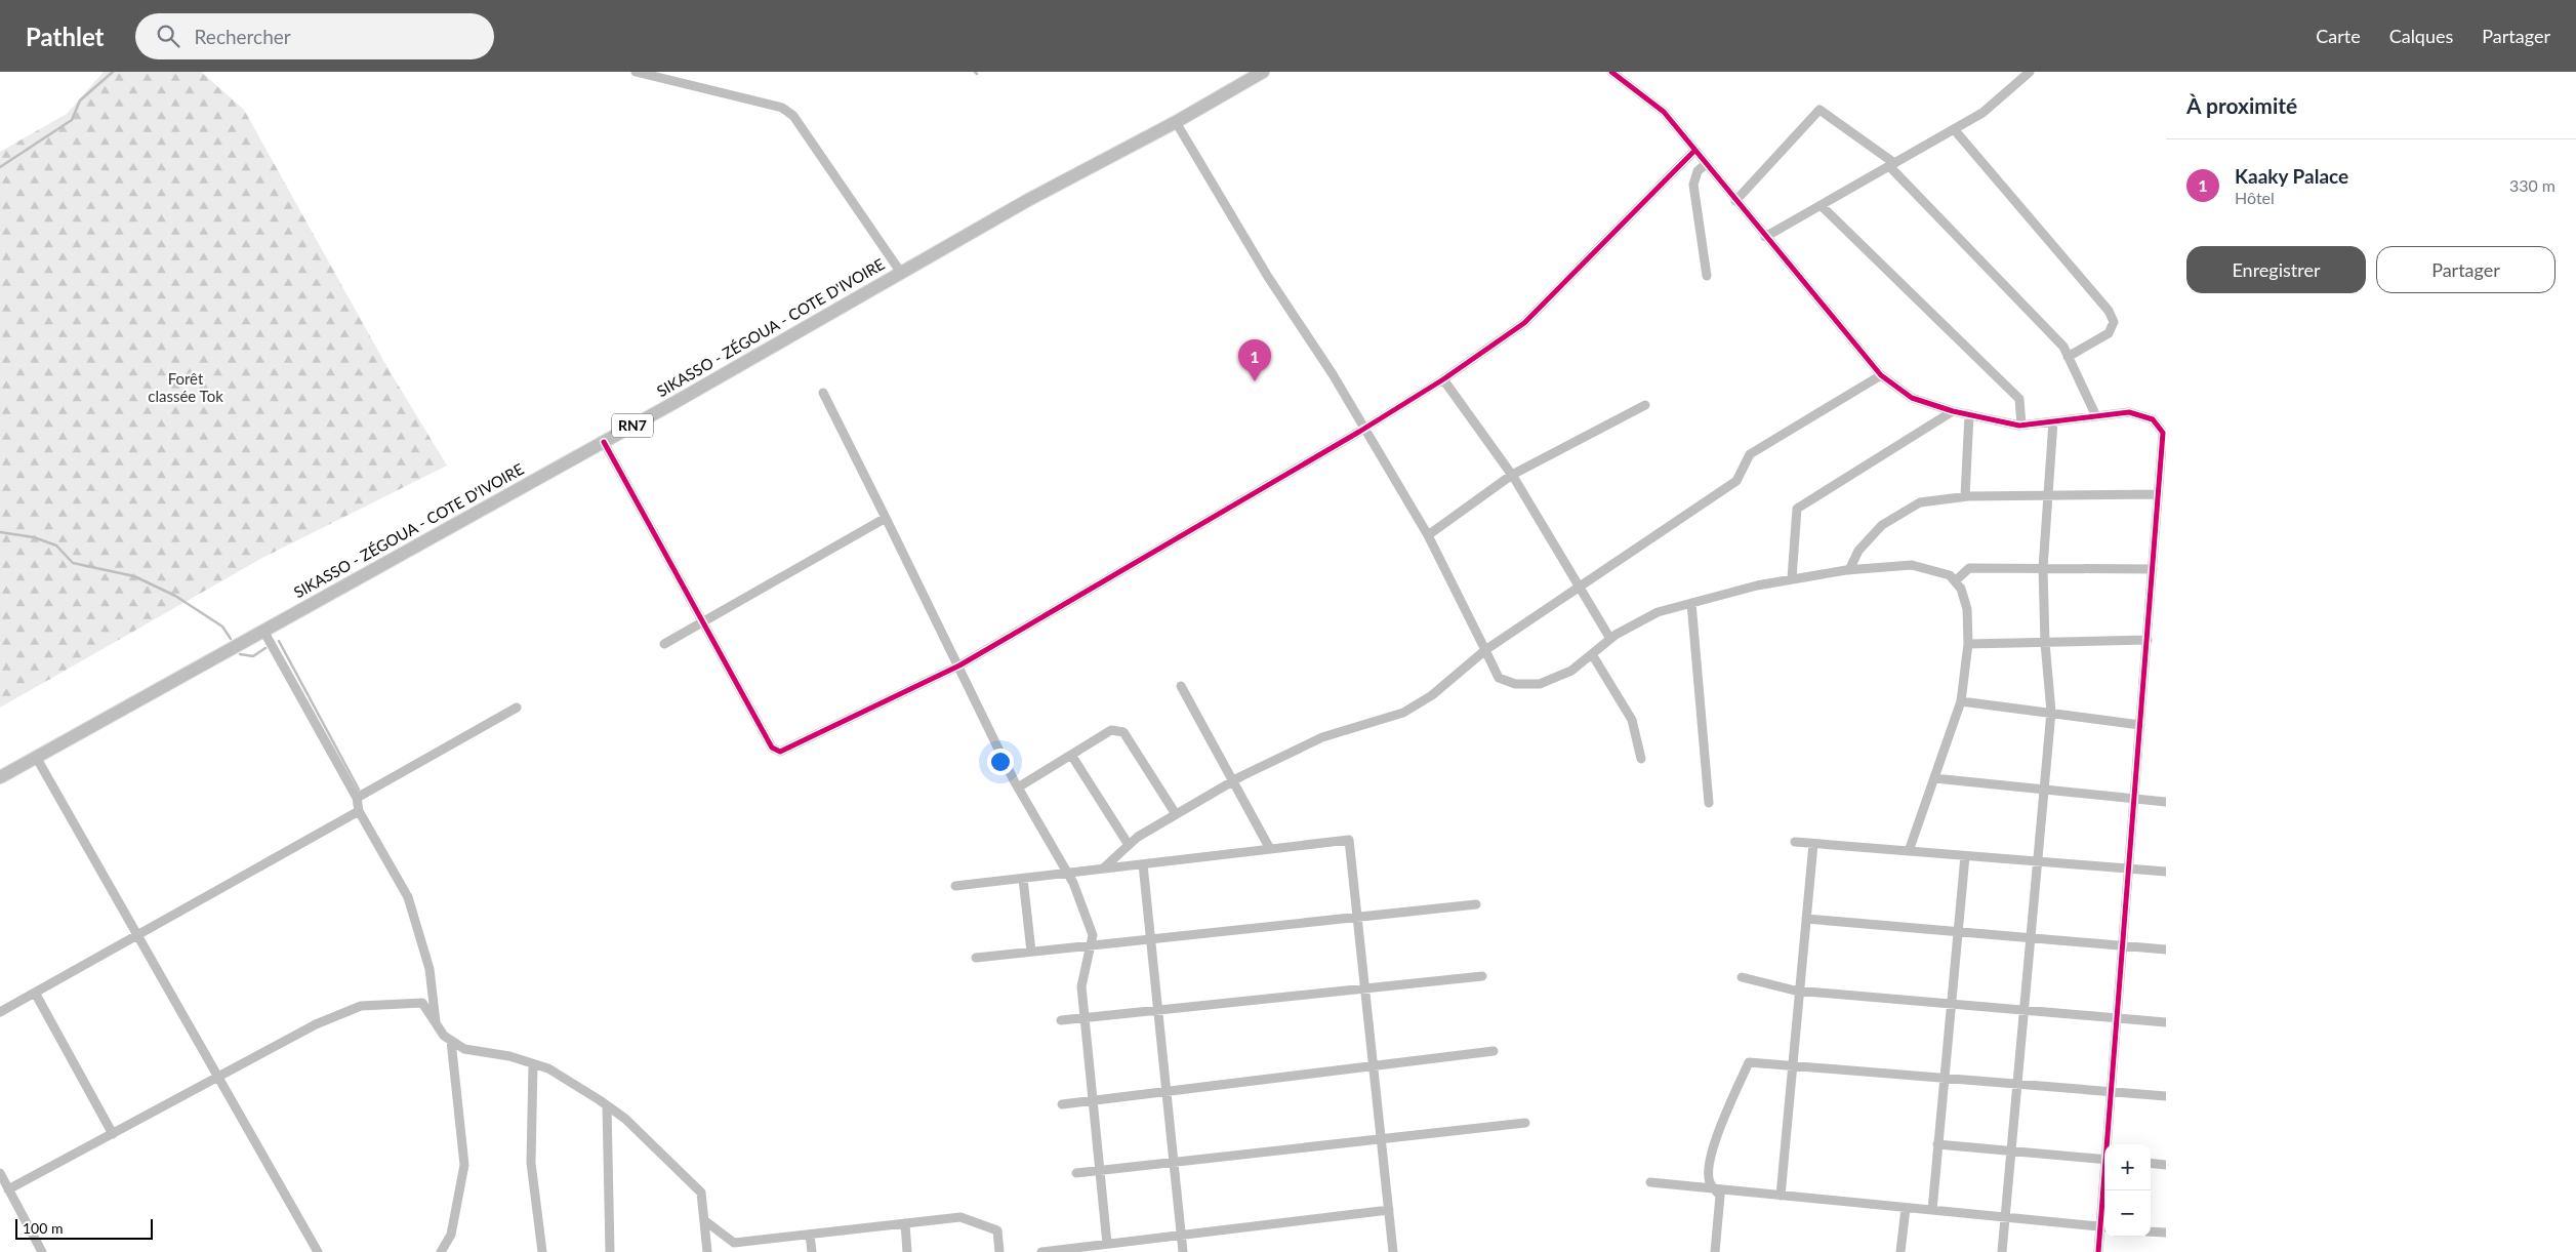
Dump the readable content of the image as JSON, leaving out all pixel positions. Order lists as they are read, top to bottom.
{
  "streets": {
    "highway": ["SIKASSO - ZÉGOUA - COTE D'IVOIRE", "RN7"]
  },
  "parks": ["Forêt classée Tok"],
  "scale_bar": "100 m",
  "page": {
    "header": "Pathlet",
    "search": "Rechercher",
    "nav": ["Carte", "Calques", "Partager"],
    "heading": "À proximité",
    "list": [
      {
        "mark": "1",
        "name": "Kaaky Palace",
        "note": "Hôtel",
        "value": "330 m"
      }
    ],
    "buttons": ["Enregistrer", "Partager"],
    "pins": "1",
    "map_buttons": ["+", "−"],
    "scale": "100 m"
  }
}
